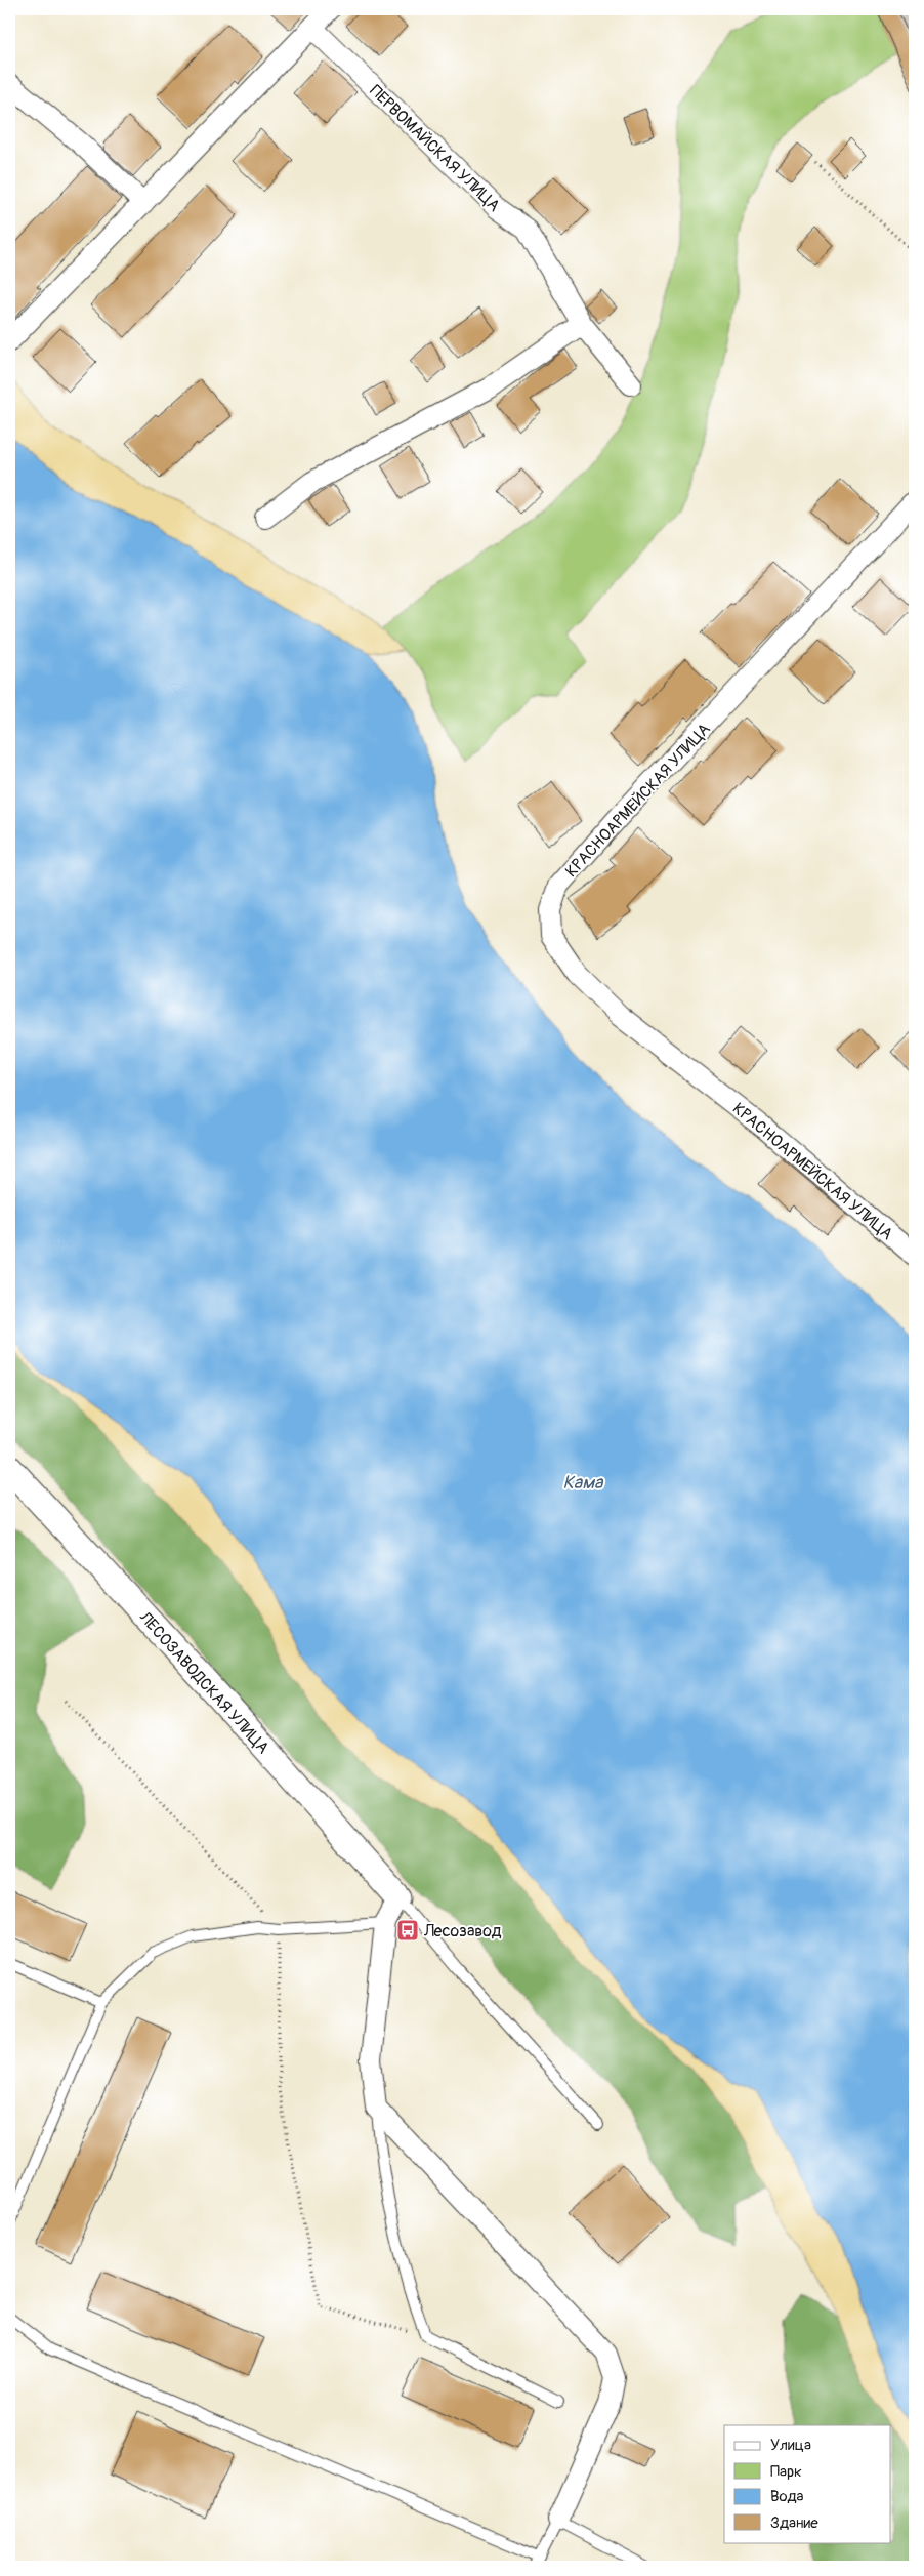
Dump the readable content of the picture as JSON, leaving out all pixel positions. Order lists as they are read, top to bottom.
{
  "streets": {
    "street": ["ПЕРВОМАЙСКАЯ УЛИЦА", "КРАСНОАРМЕЙСКАЯ УЛИЦА", "ЛЕСОЗАВОДСКАЯ УЛИЦА"]
  },
  "water": ["Кама"],
  "places": {
    "bus stop": ["Лесозавод"]
  },
  "legend": [
    "Улица",
    "Парк",
    "Вода",
    "Здание"
  ]
}
